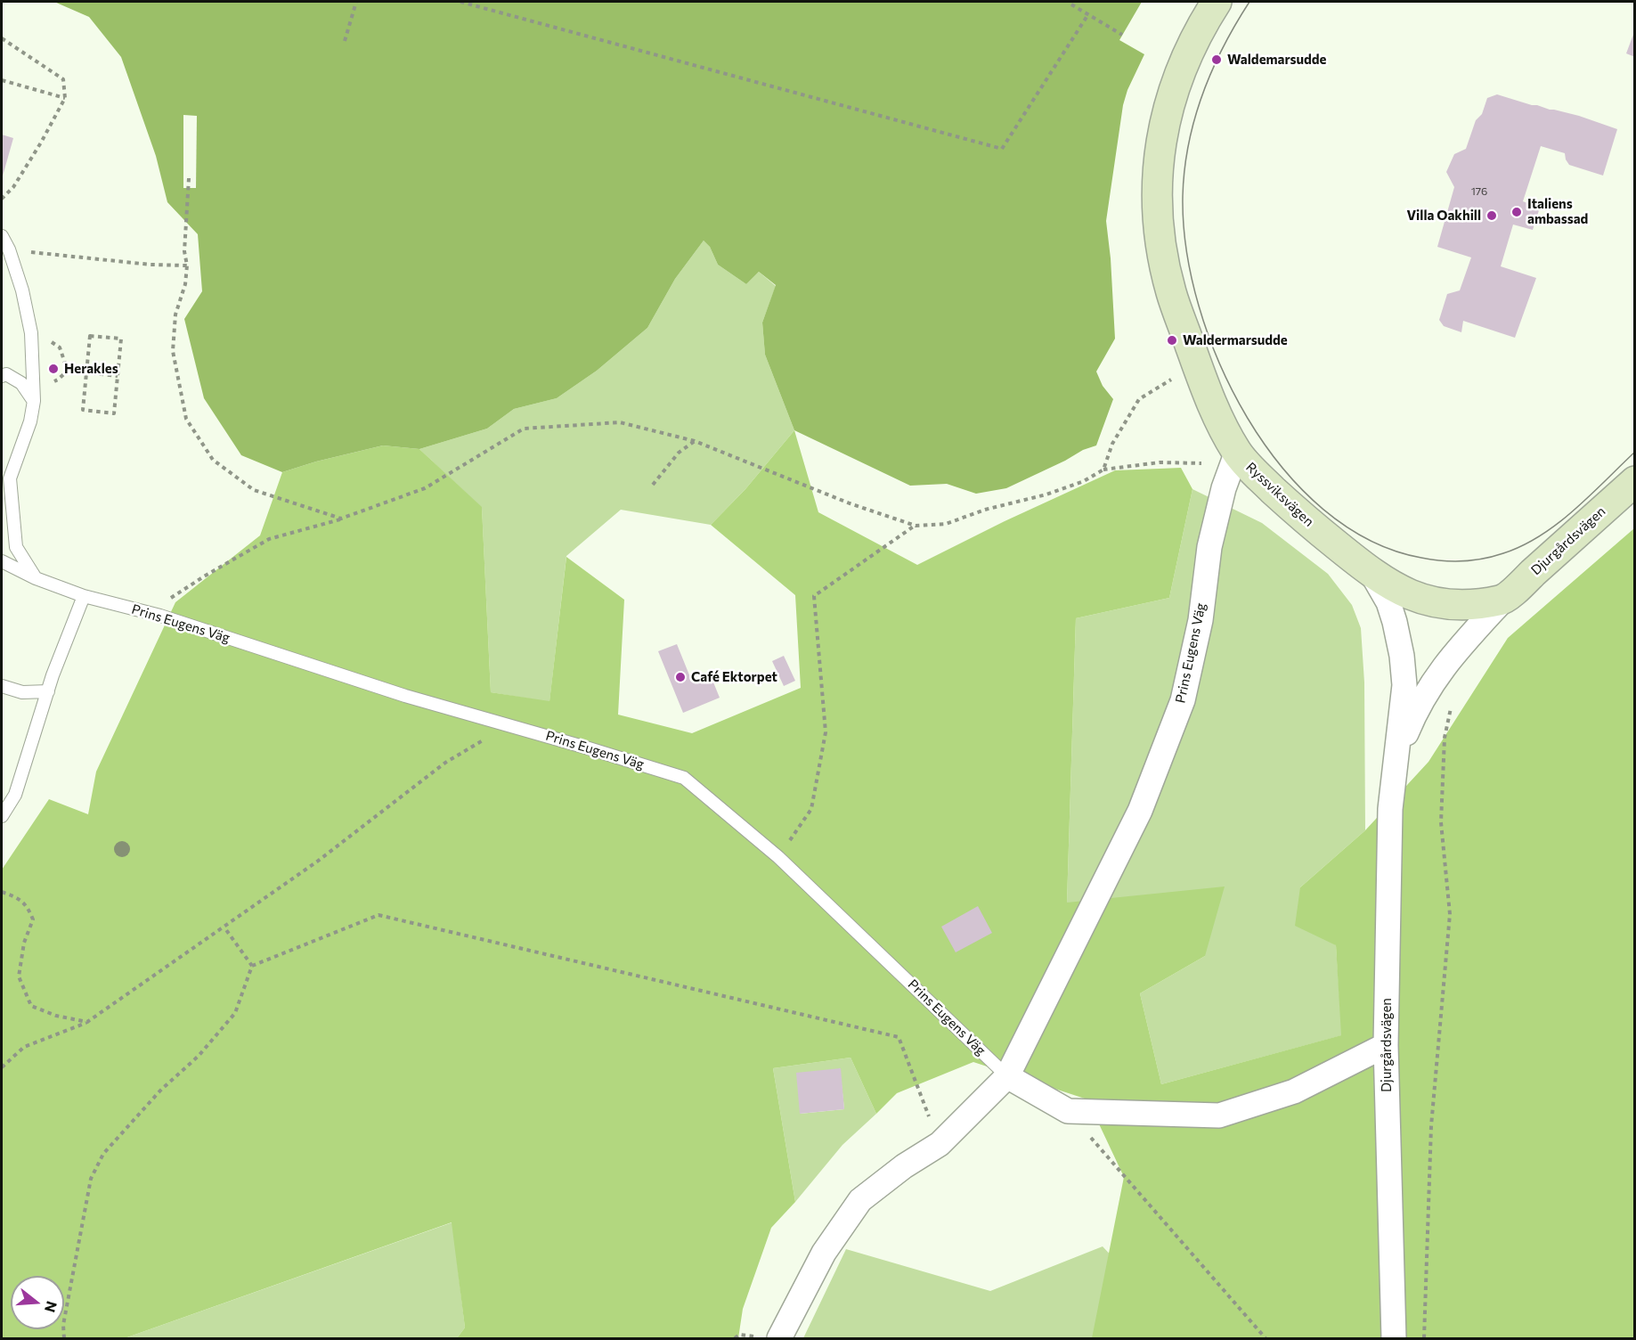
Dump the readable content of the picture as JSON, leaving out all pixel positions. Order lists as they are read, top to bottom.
{
  "streets": {
    "street": ["Ryssviksvägen", "Djurgårdsvägen", "Prins Eugens Väg"]
  },
  "crossings": [
    ["Ryssviksvägen", "Djurgårdsvägen"],
    ["Ryssviksvägen", "Prins Eugens Väg"],
    ["Djurgårdsvägen", "Prins Eugens Väg"]
  ],
  "places": [
    "Waldemarsudde",
    "Italiens ambassad",
    "Villa Oakhill",
    "Waldermarsudde",
    "Herakles",
    "Café Ektorpet"
  ],
  "house_numbers": ["176"],
  "north": "right"
}
